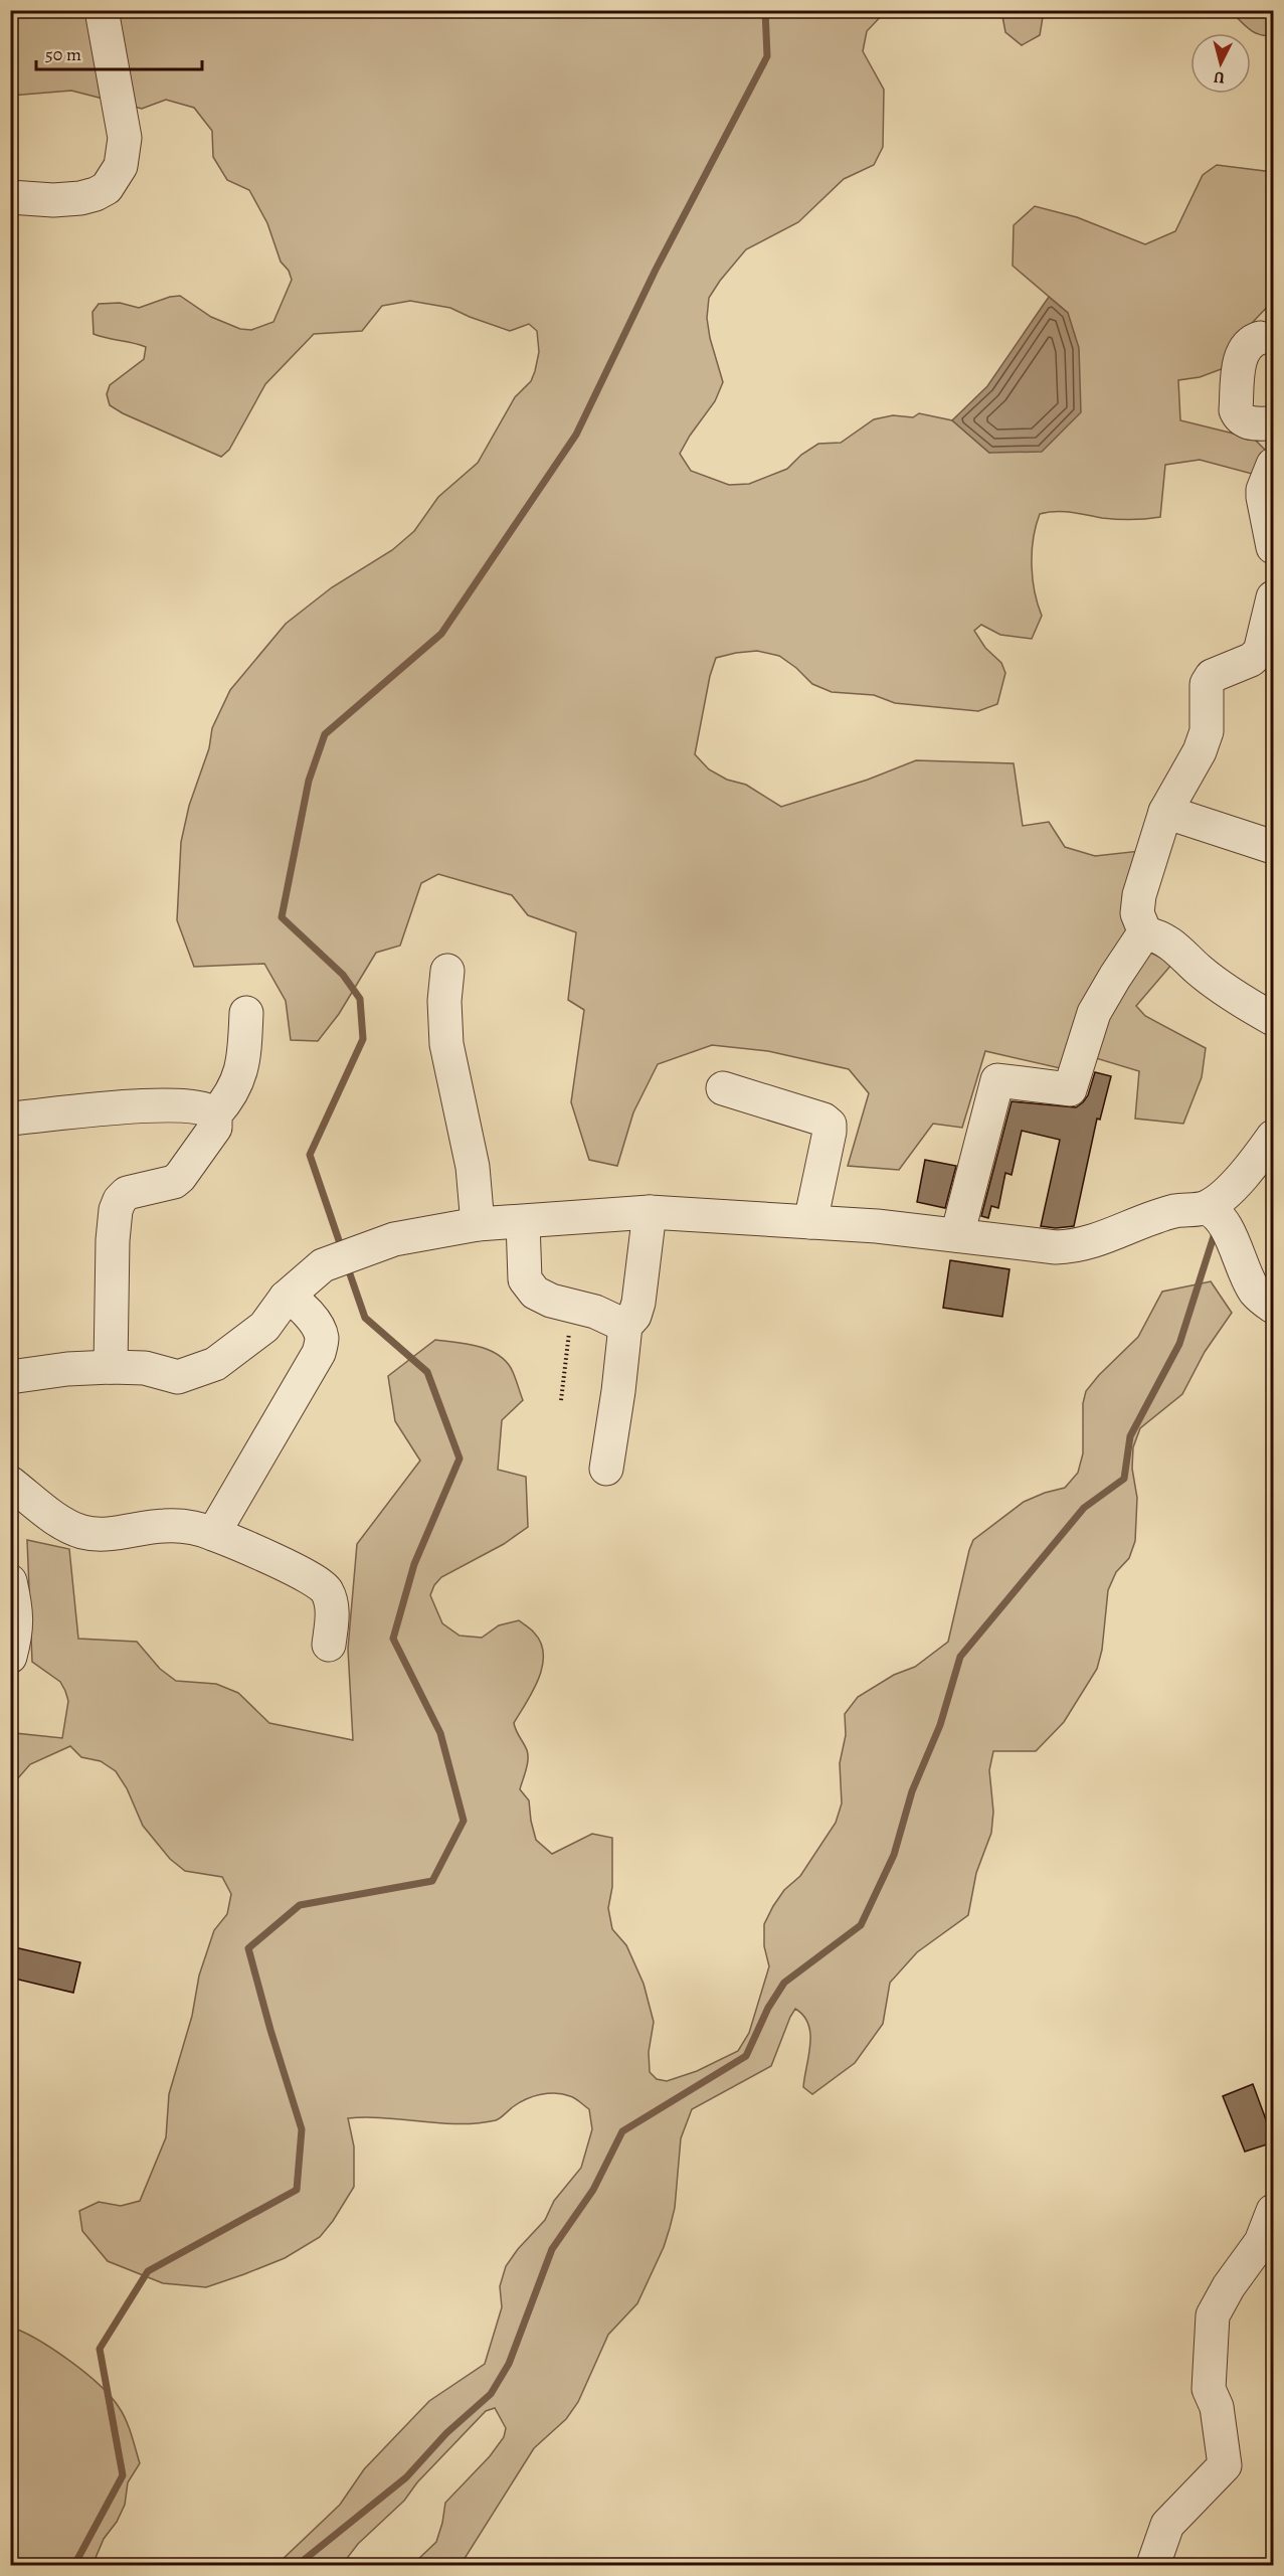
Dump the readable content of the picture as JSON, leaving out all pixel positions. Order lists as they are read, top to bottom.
{
  "scale_bar": "50 m",
  "north": "bottom"
}
